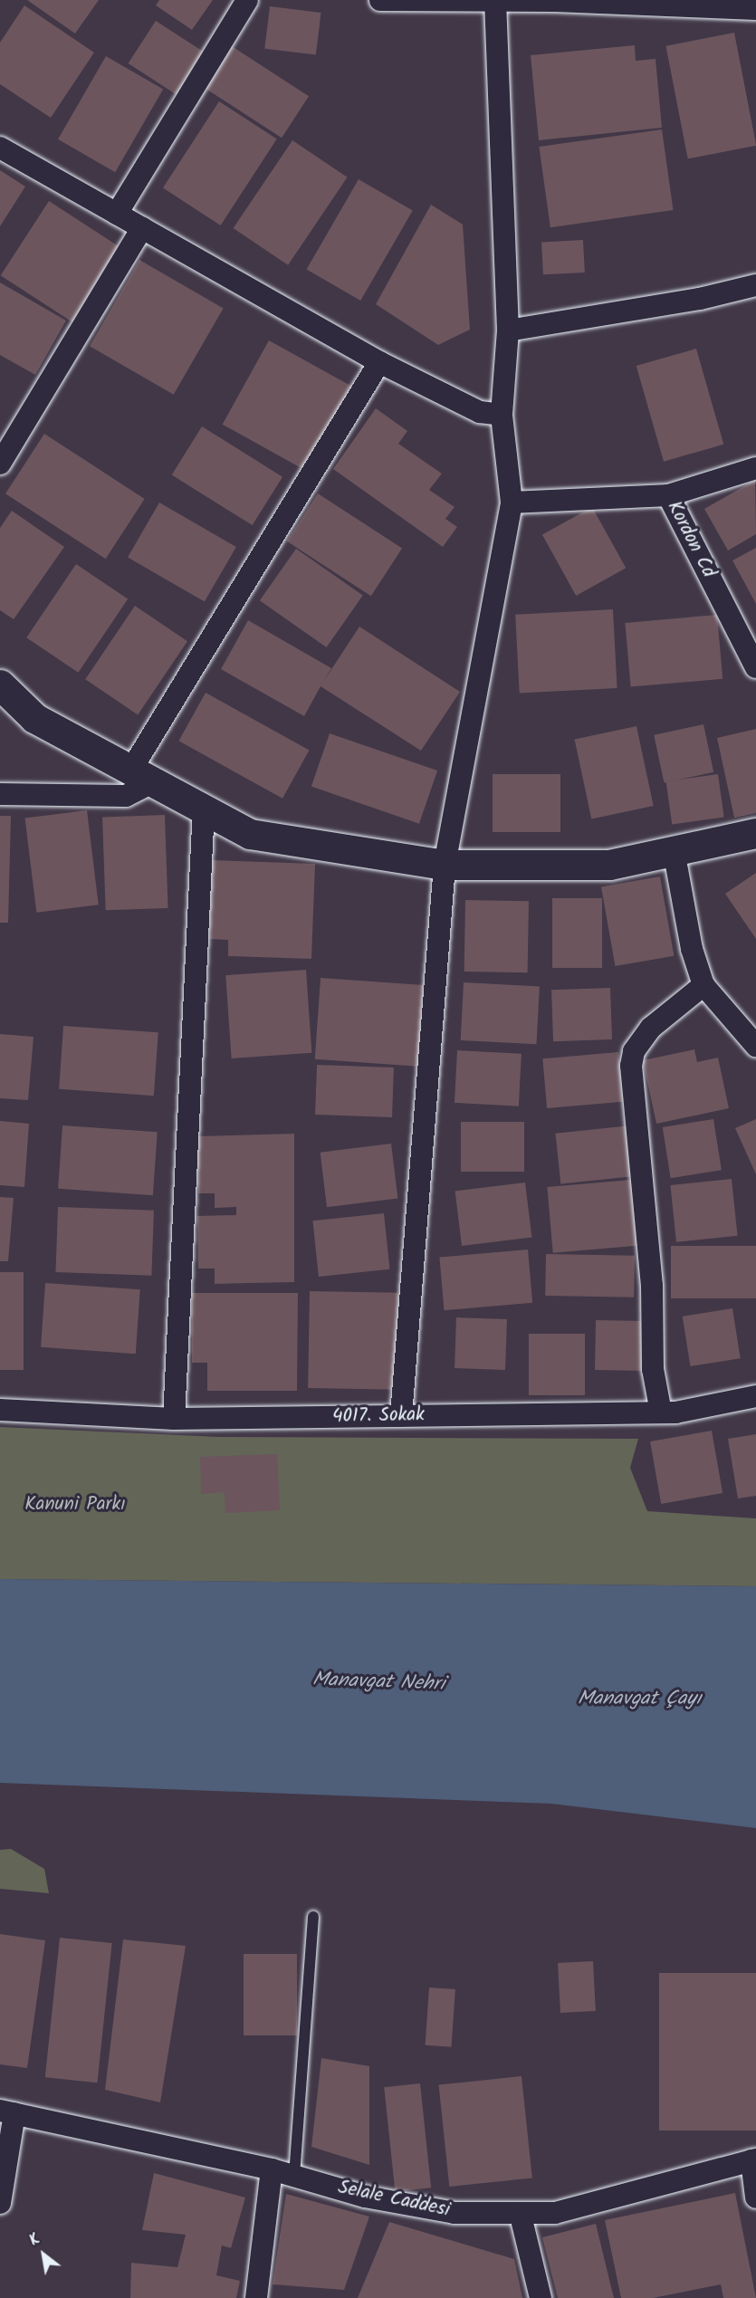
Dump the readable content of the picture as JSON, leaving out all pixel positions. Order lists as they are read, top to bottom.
{
  "streets": {
    "street": ["Kordon Cd", "4017. Sokak", "Selale Caddesi"]
  },
  "water": ["Manavgat Nehri", "Manavgat Çayı"],
  "parks": ["Kanuni Parkı"],
  "north": "top left"
}
